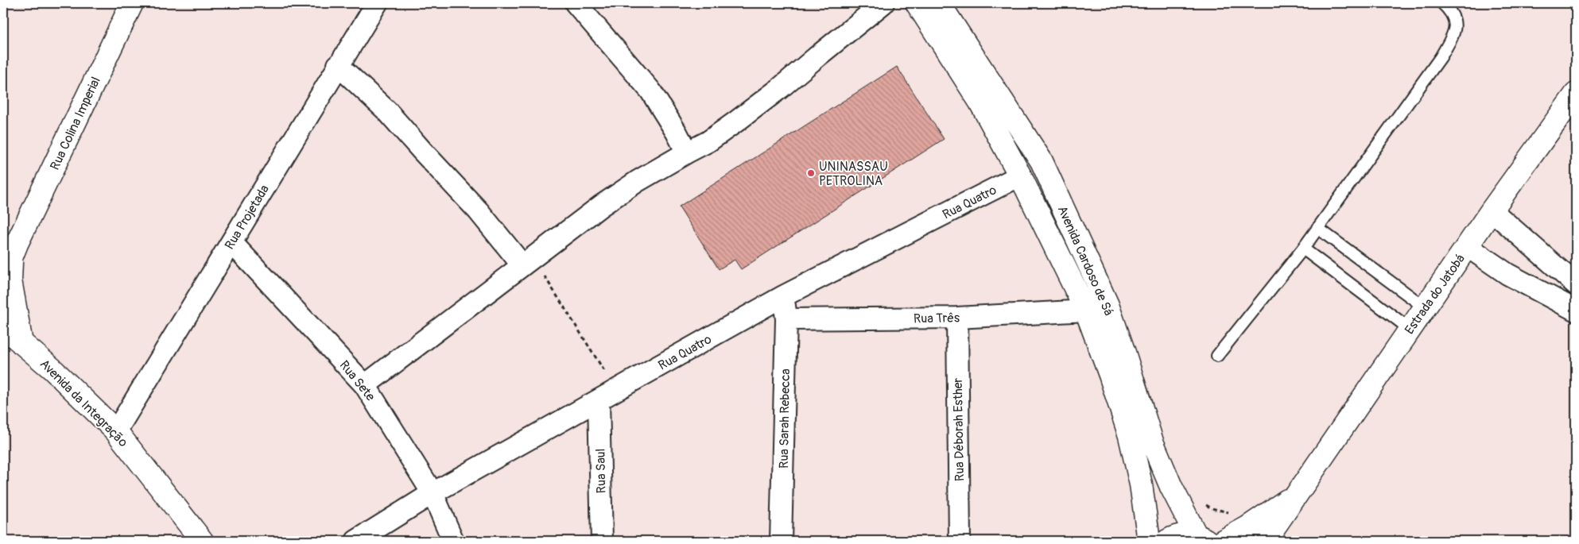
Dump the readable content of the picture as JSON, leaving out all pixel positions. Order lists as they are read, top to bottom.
{
  "streets": {
    "main road": [
      "Rua Colina Imperial",
      "Avenida Cardoso de Sá",
      "Estrada do Jatobá",
      "Avenida da Integração"
    ],
    "street": [
      "Rua Quatro",
      "Rua Projetada",
      "Rua Três",
      "Rua Sete",
      "Rua Sarah Rebecca",
      "Rua Déborah Esther",
      "Rua Saul"
    ]
  },
  "crossings": [
    ["Rua Quatro", "Avenida Cardoso de Sá"],
    ["Rua Quatro", "Rua Sete"],
    ["Rua Quatro", "Rua Sarah Rebecca"],
    ["Rua Quatro", "Rua Saul"],
    ["Rua Projetada", "Rua Sete"],
    ["Rua Projetada", "Avenida da Integração"],
    ["Avenida Cardoso de Sá", "Rua Três"],
    ["Rua Três", "Rua Sarah Rebecca"],
    ["Rua Três", "Rua Déborah Esther"]
  ],
  "places": ["UNINASSAU PETROLINA"]
}
